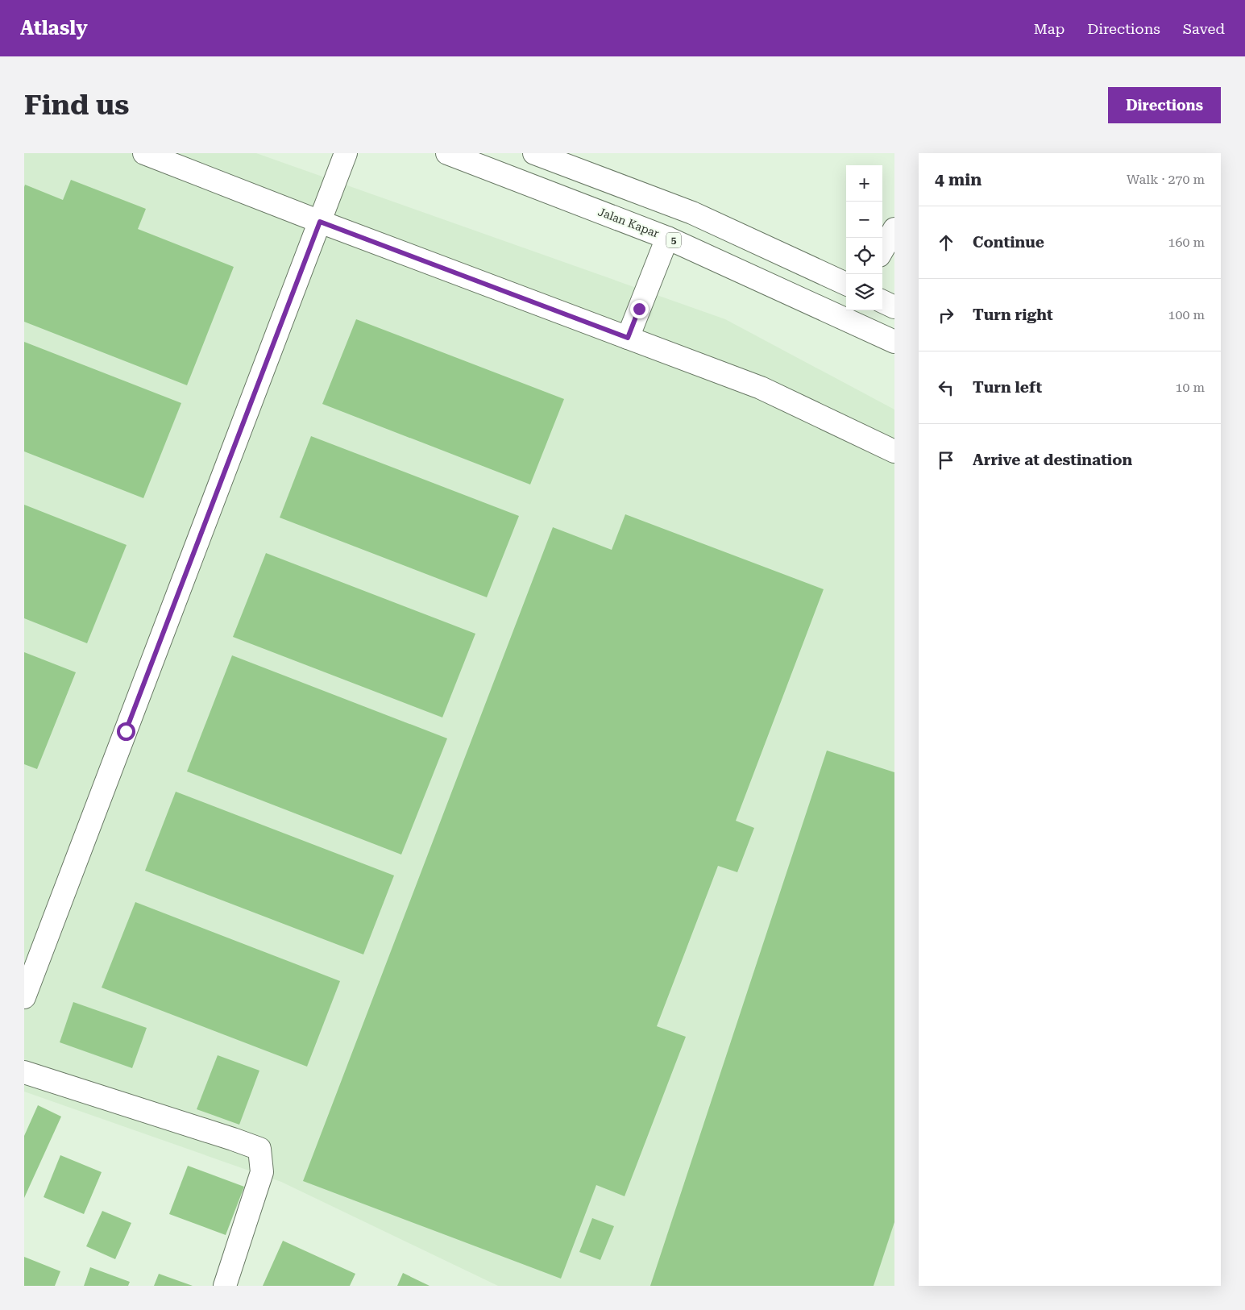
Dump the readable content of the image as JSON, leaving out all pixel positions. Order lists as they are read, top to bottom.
{
  "streets": {
    "main road": ["Jalan Kapar", "5"]
  },
  "page": {
    "header": "Atlasly",
    "nav": ["Map", "Directions", "Saved"],
    "buttons": "Directions",
    "title": "Find us",
    "heading": ["4 min", "Walk · 270 m"],
    "map_buttons": ["+", "−"],
    "list": [
      ["Continue", "160 m"],
      ["Turn right", "100 m"],
      ["Turn left", "10 m"],
      "Arrive at destination"
    ]
  }
}
